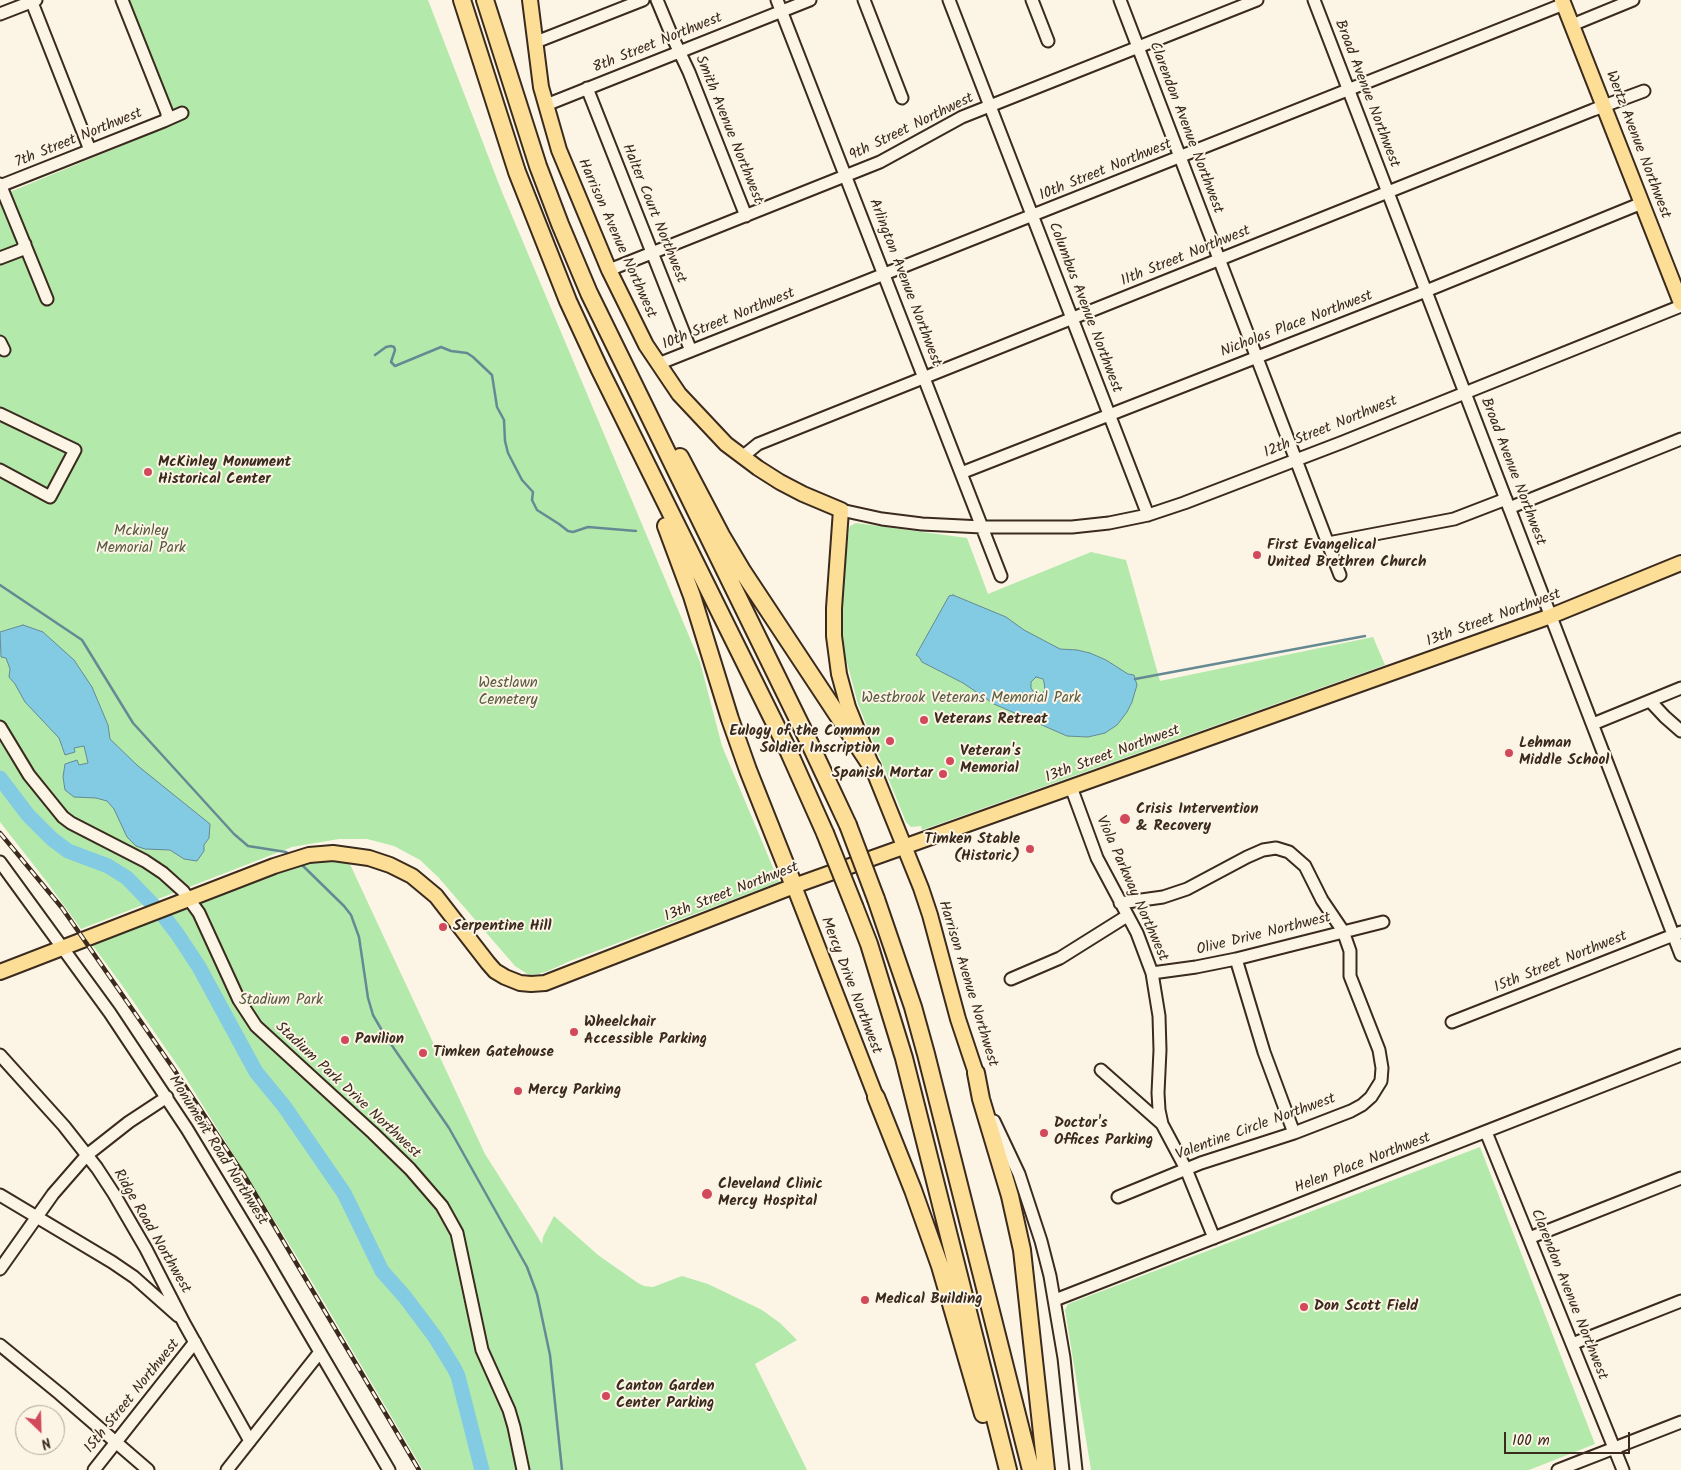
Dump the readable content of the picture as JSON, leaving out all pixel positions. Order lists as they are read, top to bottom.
{
  "streets": {
    "main road": [
      "Wertz Avenue Northwest",
      "Harrison Avenue Northwest",
      "13th Street Northwest",
      "Mercy Drive Northwest"
    ],
    "street": [
      "8th Street Northwest",
      "Broad Avenue Northwest",
      "9th Street Northwest",
      "Clarendon Avenue Northwest",
      "Smith Avenue Northwest",
      "7th Street Northwest",
      "10th Street Northwest",
      "Halter Court Northwest",
      "11th Street Northwest",
      "Arlington Avenue Northwest",
      "Columbus Avenue Northwest",
      "Nicholas Place Northwest",
      "12th Street Northwest",
      "Viola Parkway Northwest",
      "Olive Drive Northwest",
      "15th Street Northwest",
      "Stadium Park Drive Northwest",
      "Valentine Circle Northwest",
      "Monument Road Northwest",
      "Helen Place Northwest",
      "Ridge Road Northwest"
    ]
  },
  "crossings": [
    ["8th Street Northwest", "Smith Avenue Northwest"],
    ["8th Street Northwest", "Halter Court Northwest"],
    ["8th Street Northwest", "Harrison Avenue Northwest"],
    ["8th Street Northwest", "Arlington Avenue Northwest"],
    ["Broad Avenue Northwest", "10th Street Northwest"],
    ["Broad Avenue Northwest", "11th Street Northwest"],
    ["Broad Avenue Northwest", "Nicholas Place Northwest"],
    ["Broad Avenue Northwest", "12th Street Northwest"],
    ["Broad Avenue Northwest", "13th Street Northwest"],
    ["Broad Avenue Northwest", "15th Street Northwest"],
    ["9th Street Northwest", "Clarendon Avenue Northwest"],
    ["9th Street Northwest", "Smith Avenue Northwest"],
    ["9th Street Northwest", "Halter Court Northwest"],
    ["9th Street Northwest", "Harrison Avenue Northwest"],
    ["9th Street Northwest", "Arlington Avenue Northwest"],
    ["9th Street Northwest", "Columbus Avenue Northwest"],
    ["Clarendon Avenue Northwest", "10th Street Northwest"],
    ["Clarendon Avenue Northwest", "11th Street Northwest"],
    ["Clarendon Avenue Northwest", "Nicholas Place Northwest"],
    ["Clarendon Avenue Northwest", "12th Street Northwest"],
    ["Clarendon Avenue Northwest", "Helen Place Northwest"],
    ["Wertz Avenue Northwest", "10th Street Northwest"],
    ["Wertz Avenue Northwest", "11th Street Northwest"],
    ["Wertz Avenue Northwest", "Nicholas Place Northwest"],
    ["Wertz Avenue Northwest", "12th Street Northwest"],
    ["10th Street Northwest", "Halter Court Northwest"],
    ["10th Street Northwest", "Harrison Avenue Northwest"],
    ["10th Street Northwest", "Arlington Avenue Northwest"],
    ["10th Street Northwest", "Columbus Avenue Northwest"],
    ["Harrison Avenue Northwest", "11th Street Northwest"],
    ["Harrison Avenue Northwest", "12th Street Northwest"],
    ["Harrison Avenue Northwest", "13th Street Northwest"],
    ["Harrison Avenue Northwest", "Helen Place Northwest"],
    ["11th Street Northwest", "Arlington Avenue Northwest"],
    ["11th Street Northwest", "Columbus Avenue Northwest"],
    ["Arlington Avenue Northwest", "Nicholas Place Northwest"],
    ["Arlington Avenue Northwest", "12th Street Northwest"],
    ["Columbus Avenue Northwest", "Nicholas Place Northwest"],
    ["Columbus Avenue Northwest", "12th Street Northwest"],
    ["13th Street Northwest", "Viola Parkway Northwest"],
    ["13th Street Northwest", "Mercy Drive Northwest"],
    ["13th Street Northwest", "Stadium Park Drive Northwest"],
    ["Viola Parkway Northwest", "Olive Drive Northwest"],
    ["Viola Parkway Northwest", "Valentine Circle Northwest"],
    ["Olive Drive Northwest", "Valentine Circle Northwest"],
    ["15th Street Northwest", "Ridge Road Northwest"]
  ],
  "parks": [
    "Mckinley Memorial Park",
    "Westlawn Cemetery",
    "Westbrook Veterans Memorial Park",
    "Stadium Park"
  ],
  "places": [
    "McKinley Monument Historical Center",
    "First Evangelical United Brethren Church",
    "Veterans Retreat",
    "Eulogy of the Common Soldier Inscription",
    "Lehman Middle School",
    "Veteran's Memorial",
    "Spanish Mortar",
    "Crisis Intervention & Recovery",
    "Timken Stable (Historic)",
    "Serpentine Hill",
    "Wheelchair Accessible Parking",
    "Pavilion",
    "Timken Gatehouse",
    "Mercy Parking",
    "Doctor's Offices Parking",
    "Cleveland Clinic Mercy Hospital",
    "Medical Building",
    "Don Scott Field",
    "Canton Garden Center Parking"
  ],
  "scale_bar": "100 m",
  "north": "bottom right"
}
